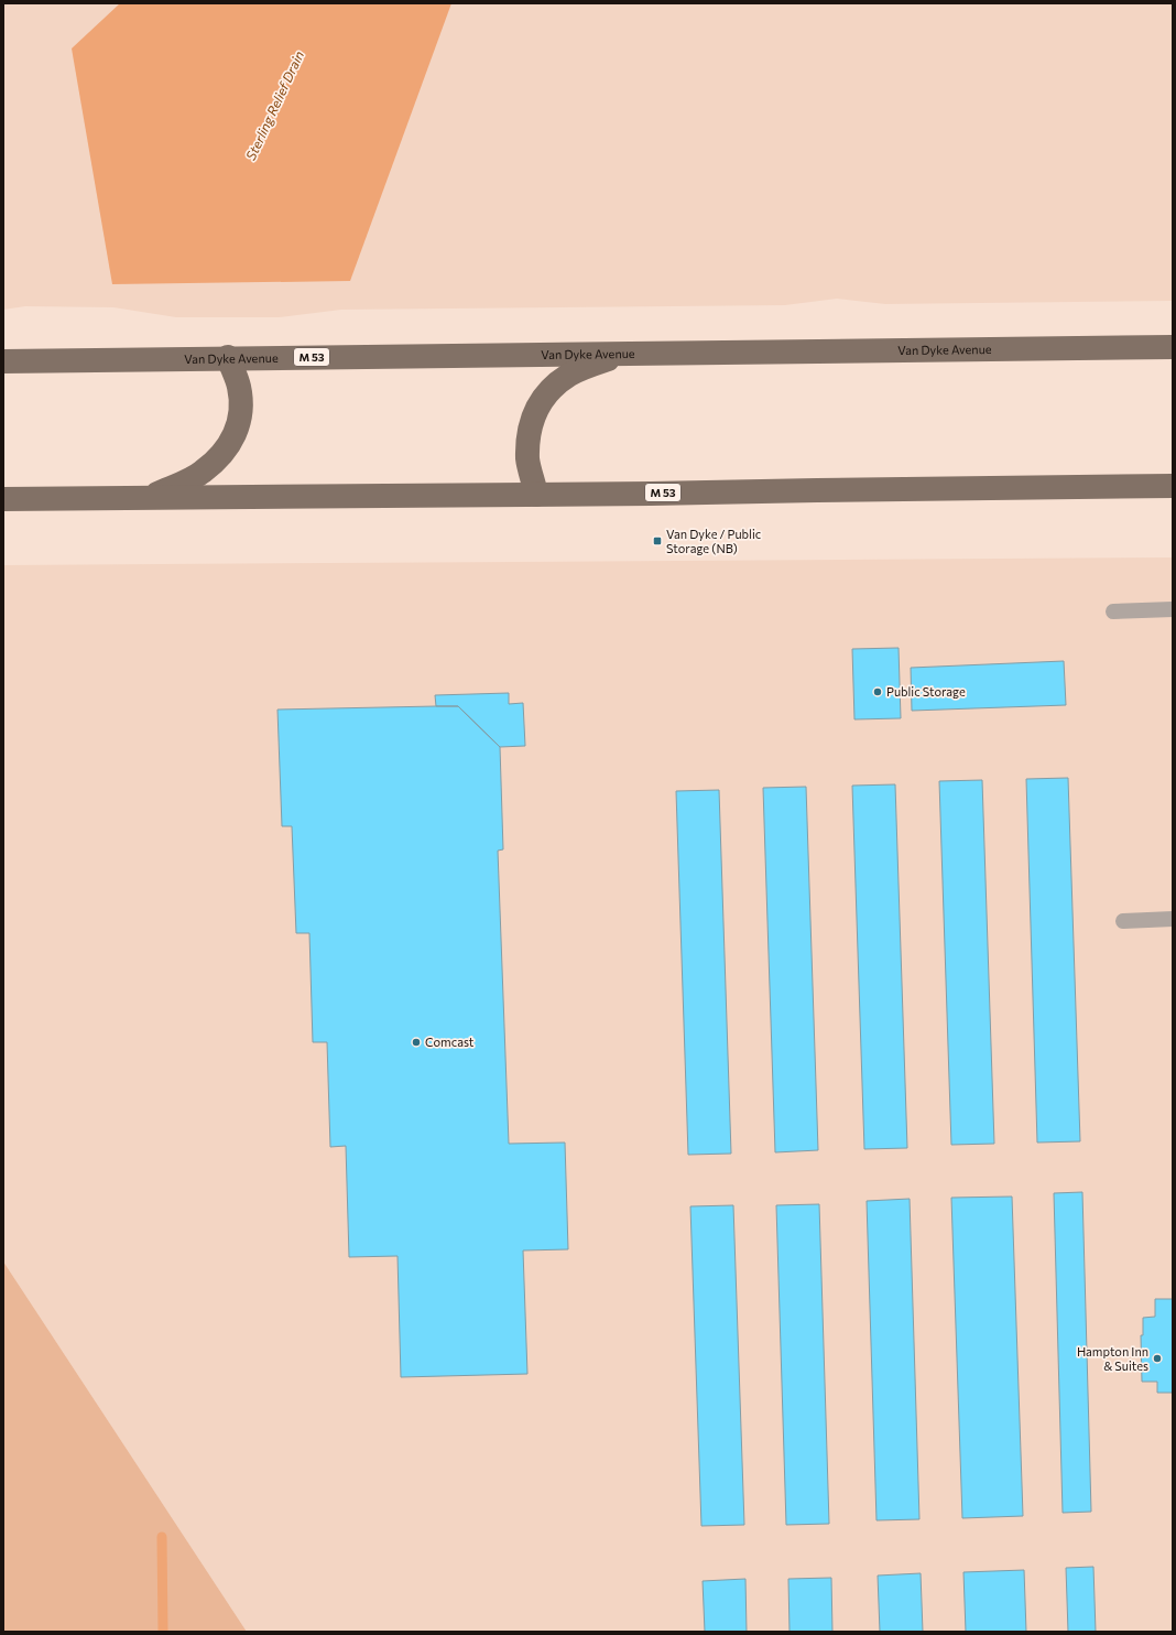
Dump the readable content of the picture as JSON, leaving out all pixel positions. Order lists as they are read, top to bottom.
{
  "streets": {
    "main road": ["Van Dyke Avenue", "M 53"]
  },
  "water": ["Sterling Relief Drain"],
  "places": {
    "transit": ["Van Dyke / Public Storage (NB)"],
    "other": ["Public Storage", "Comcast", "Hampton Inn & Suites"]
  }
}
